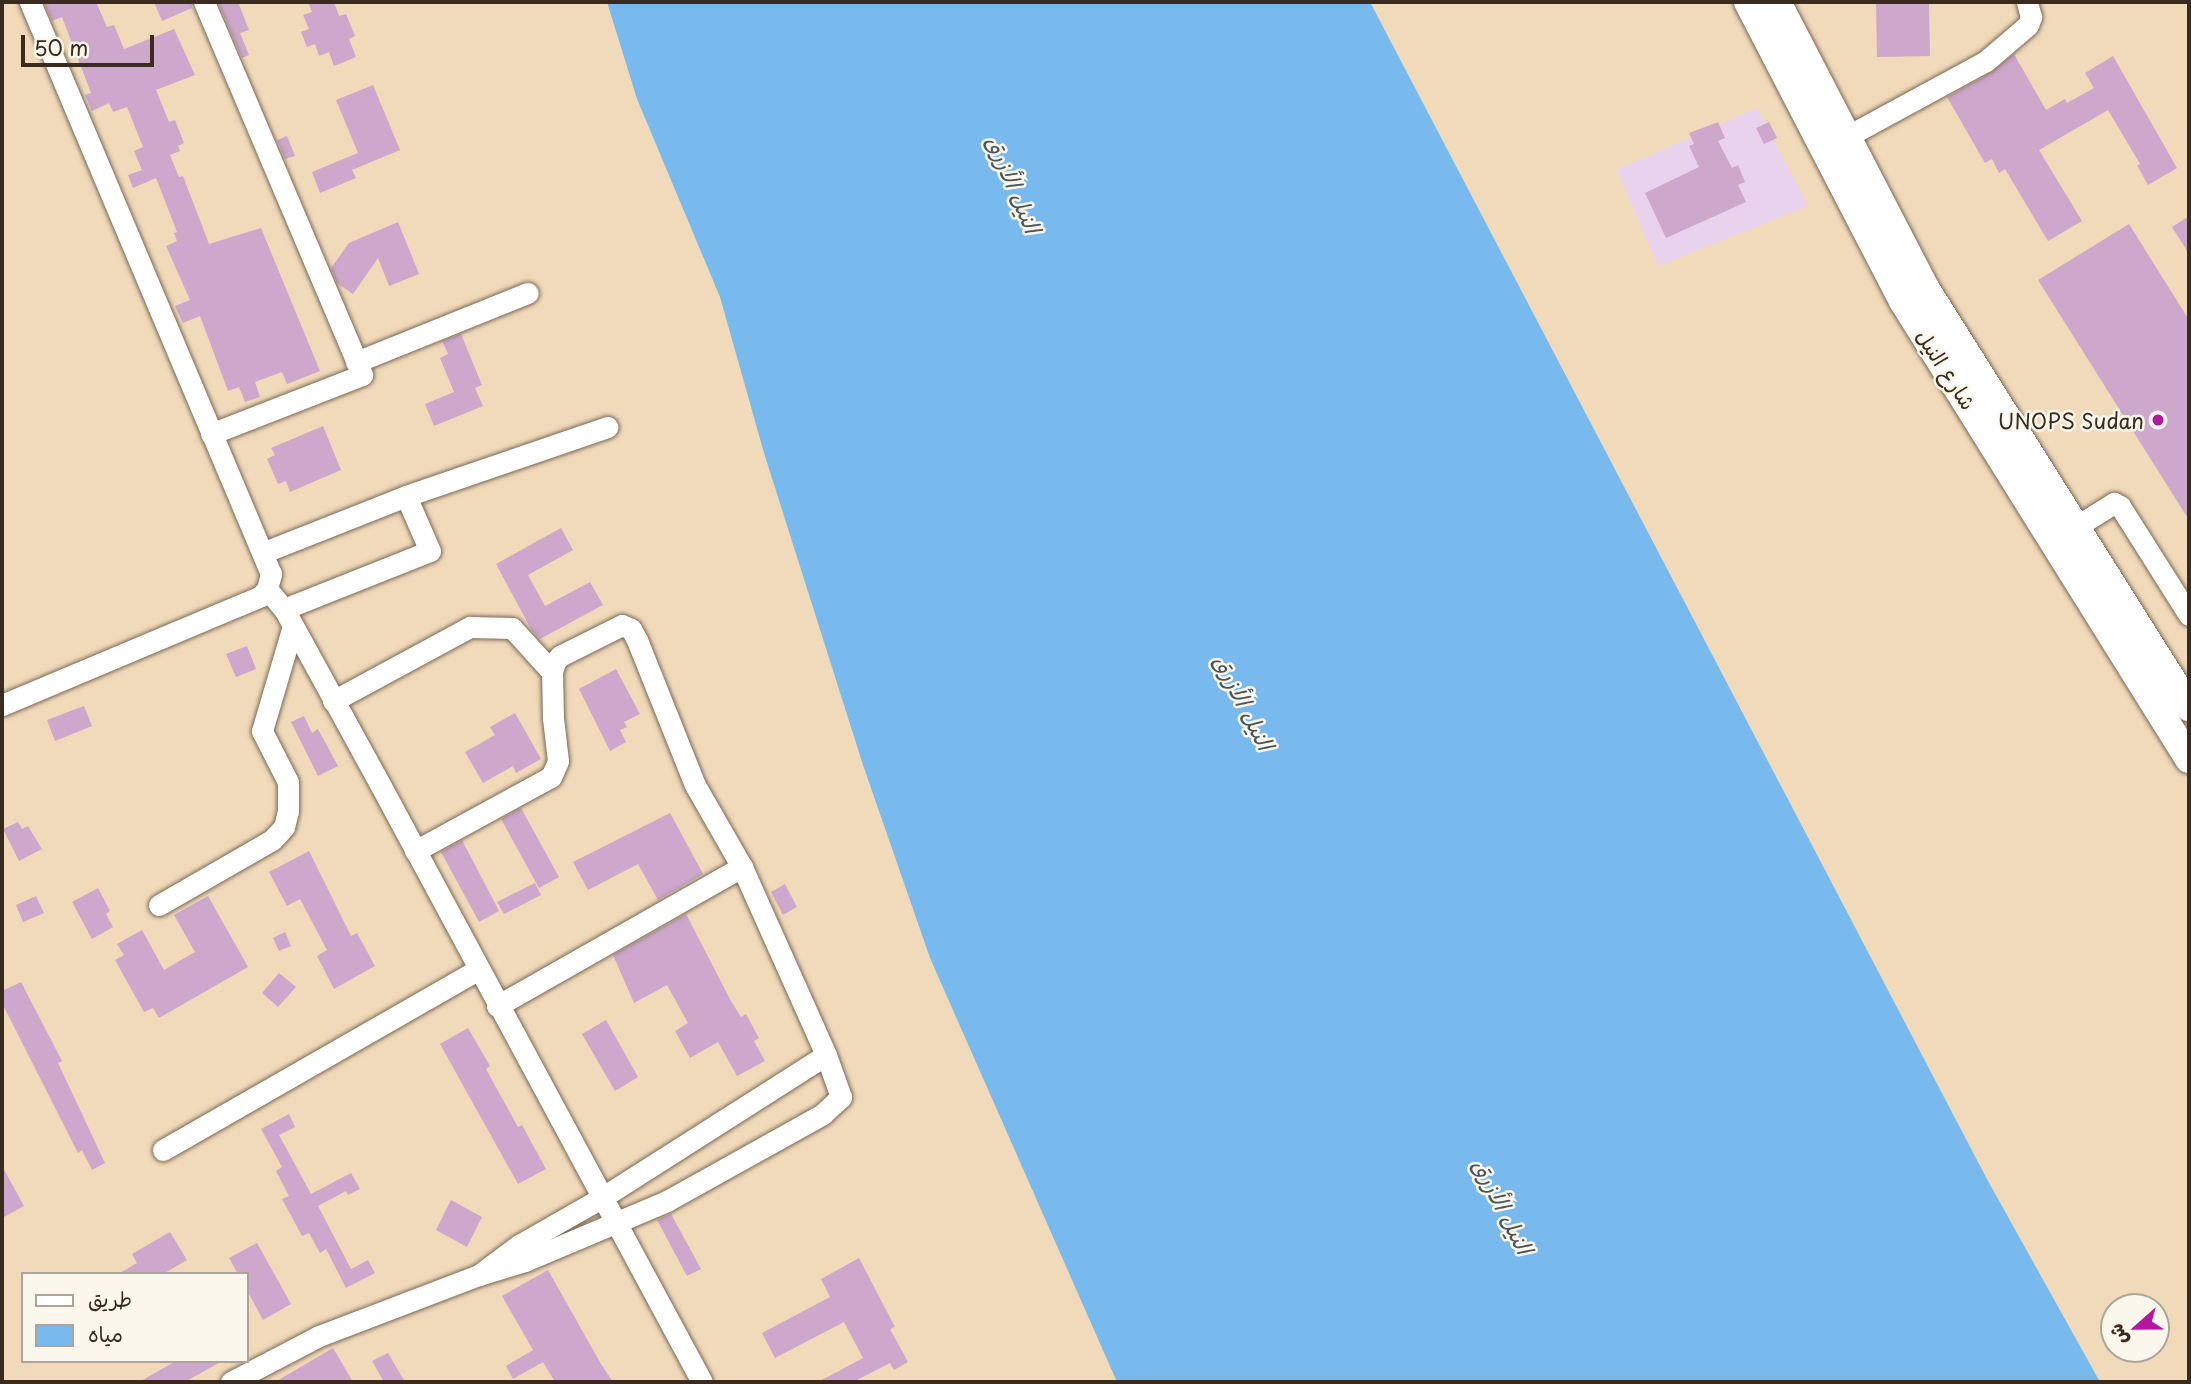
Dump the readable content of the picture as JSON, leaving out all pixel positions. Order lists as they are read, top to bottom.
{
  "streets": {
    "main road": ["شارع النيل"]
  },
  "water": ["النيل الأزرق"],
  "places": ["UNOPS Sudan"],
  "legend": ["طريق", "مياه"],
  "scale_bar": "50 m",
  "north": "left"
}
